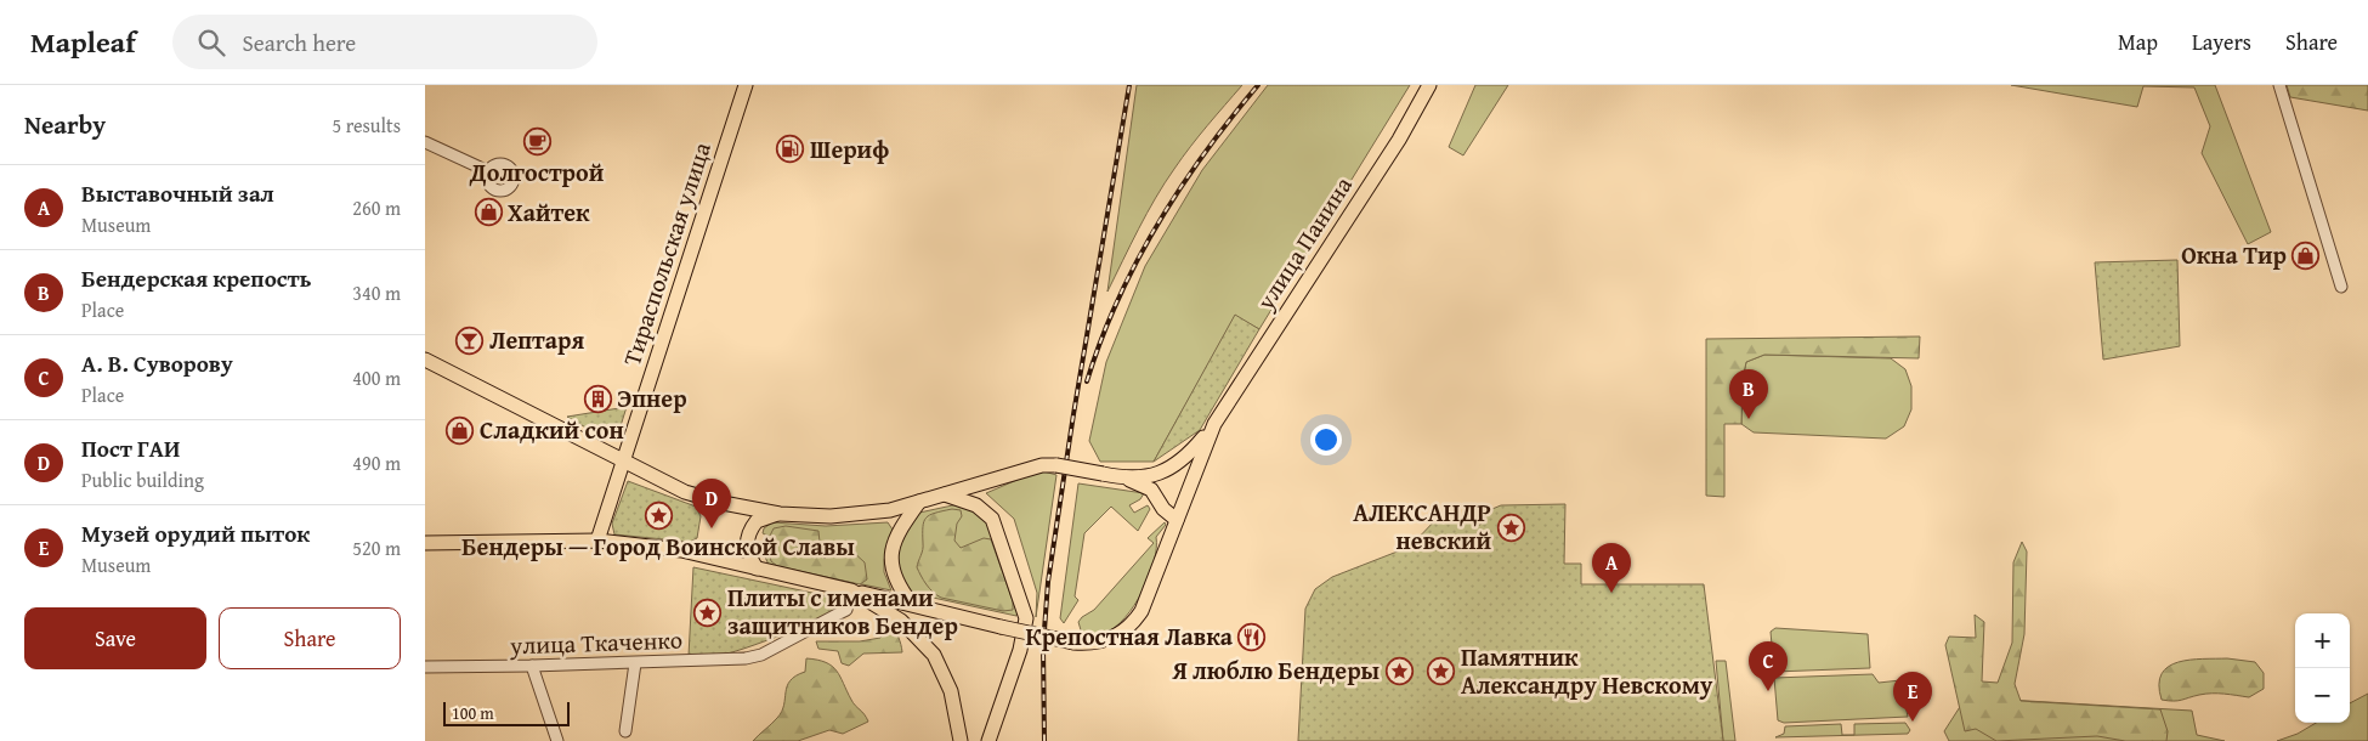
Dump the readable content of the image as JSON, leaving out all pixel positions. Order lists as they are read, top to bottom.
{
  "streets": {
    "main road": ["улица Панина", "Тираспольская улица"],
    "street": ["улица Ткаченко"]
  },
  "places": {
    "cafe": ["Долгострой"],
    "fuel station": ["Шериф"],
    "shop": ["Хайтек", "Окна Тир", "Сладкий сон"],
    "bar": ["Лептаря"],
    "building": ["Эпнер"],
    "place": [
      "Бендеры — Город Воинской Славы",
      "АЛЕКСАНДР невский",
      "Плиты с именами защитников Бендер",
      "Я люблю Бендеры",
      "Памятник Александру Невскому"
    ],
    "restaurant": ["Крепостная Лавка"]
  },
  "scale_bar": "100 m",
  "page": {
    "header": "Mapleaf",
    "search": "Search here",
    "nav": ["Map", "Layers", "Share"],
    "heading": ["Nearby", "5 results"],
    "list": [
      {
        "mark": "A",
        "name": "Выставочный зал",
        "note": "Museum",
        "value": "260 m"
      },
      {
        "mark": "B",
        "name": "Бендерская крепость",
        "note": "Place",
        "value": "340 m"
      },
      {
        "mark": "C",
        "name": "А. В. Суворову",
        "note": "Place",
        "value": "400 m"
      },
      {
        "mark": "D",
        "name": "Пост ГАИ",
        "note": "Public building",
        "value": "490 m"
      },
      {
        "mark": "E",
        "name": "Музей орудий пыток",
        "note": "Museum",
        "value": "520 m"
      }
    ],
    "pins": [
      "B",
      "D",
      "A",
      "C",
      "E"
    ],
    "buttons": ["Save", "Share"],
    "map_buttons": ["+", "−"],
    "scale": "100 m"
  }
}
